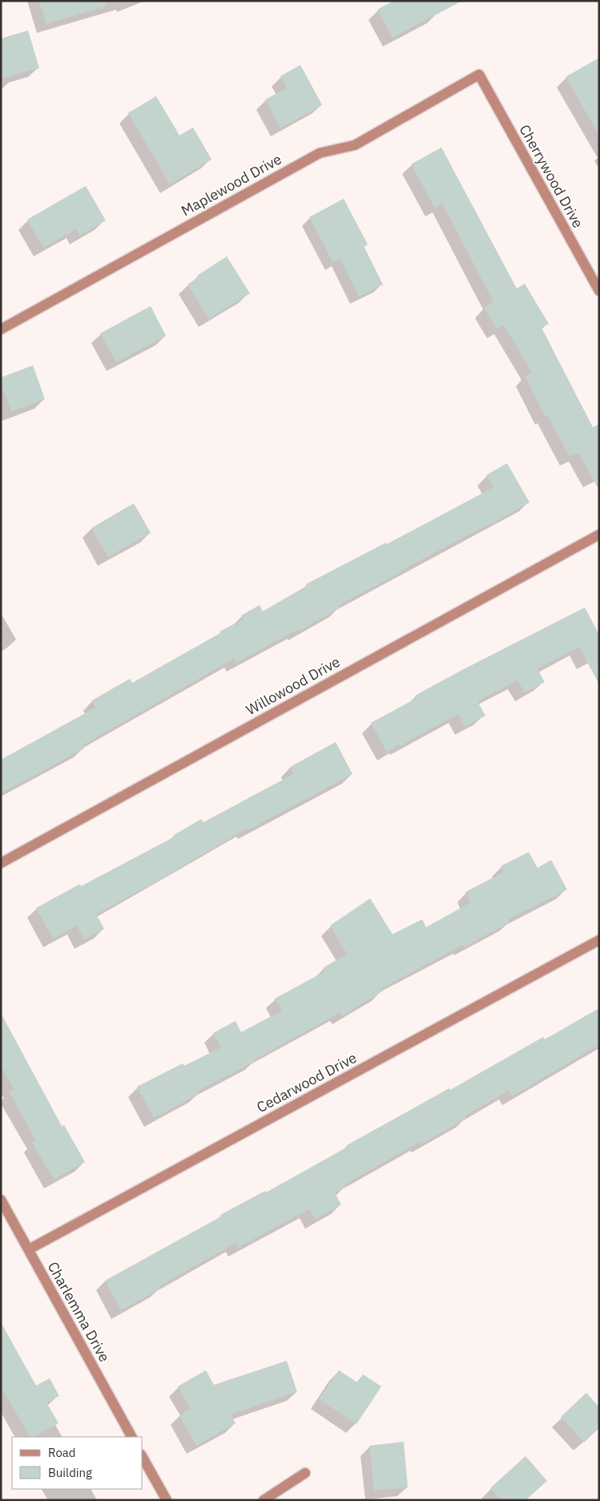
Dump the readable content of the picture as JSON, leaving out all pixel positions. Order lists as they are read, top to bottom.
{
  "streets": {
    "street": [
      "Cherrywood Drive",
      "Maplewood Drive",
      "Willowood Drive",
      "Cedarwood Drive",
      "Charlemma Drive"
    ]
  },
  "crossings": [
    ["Cherrywood Drive", "Maplewood Drive"],
    ["Cedarwood Drive", "Charlemma Drive"]
  ],
  "legend": ["Road", "Building"]
}
